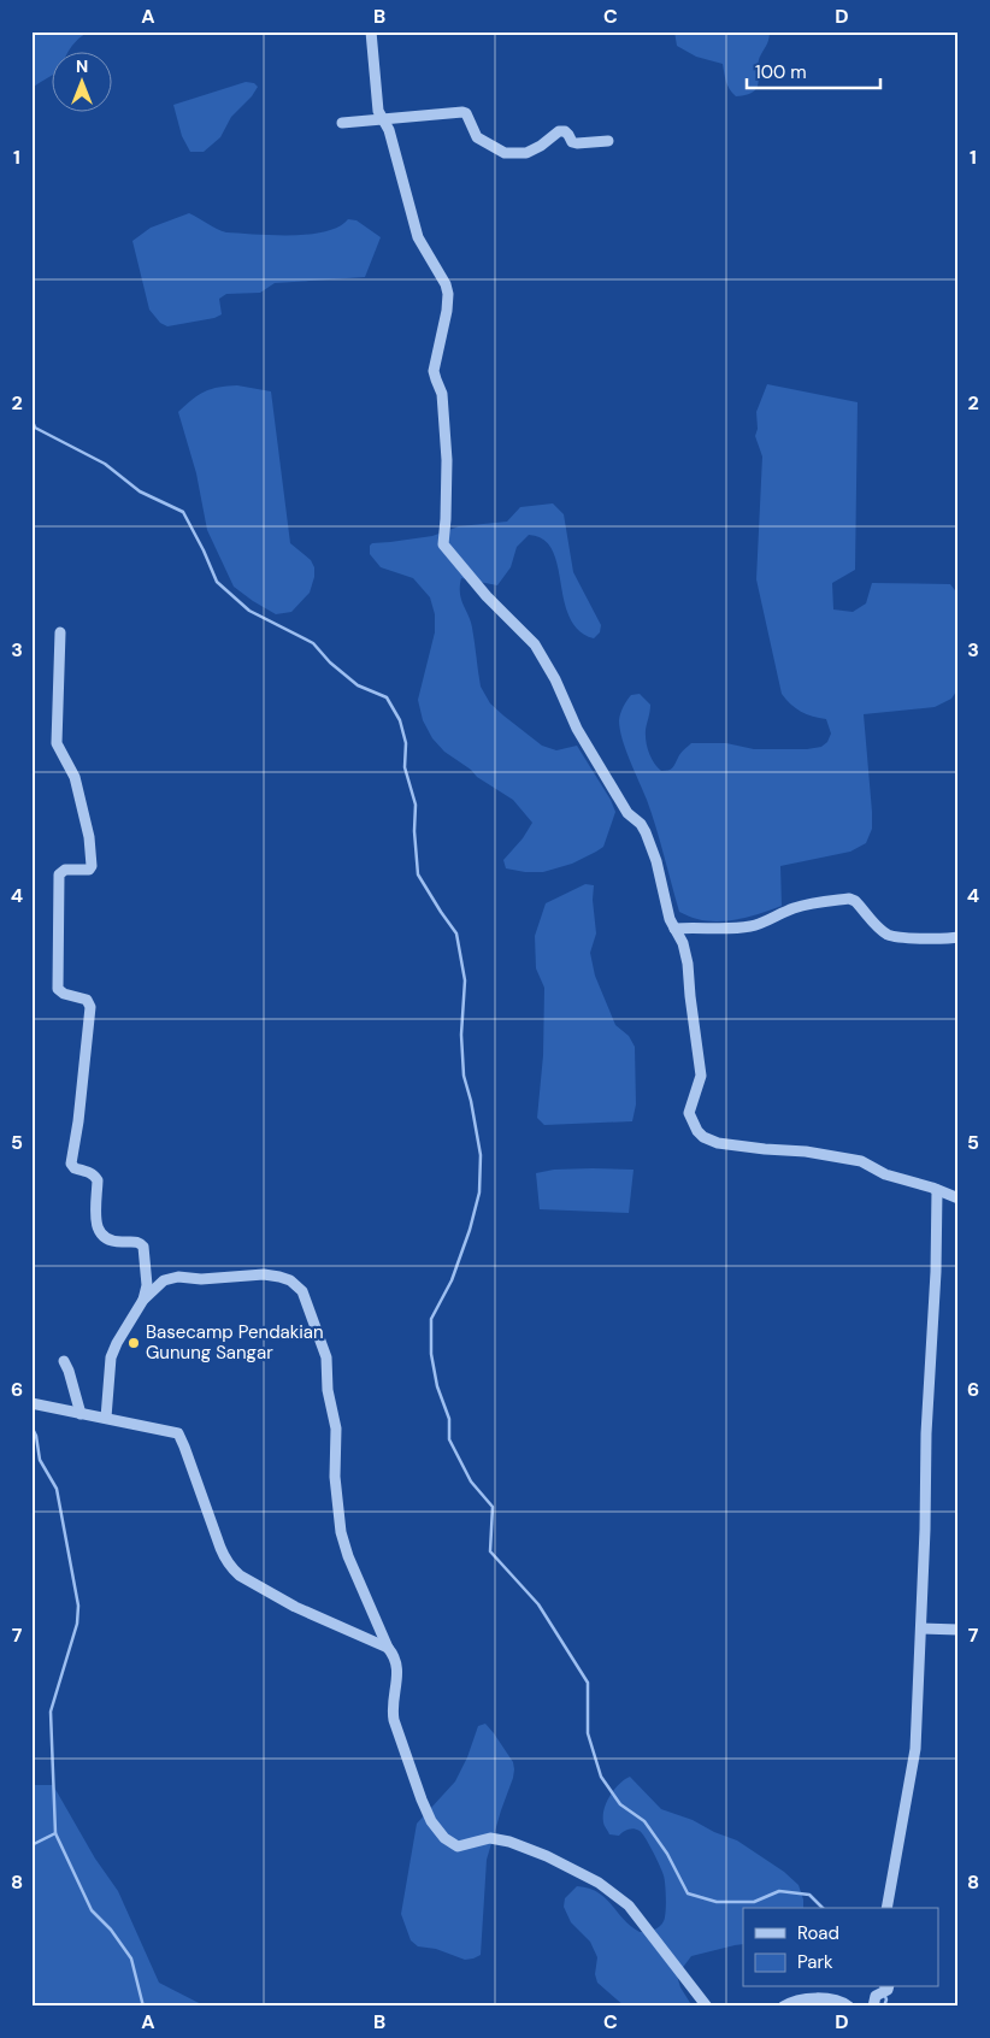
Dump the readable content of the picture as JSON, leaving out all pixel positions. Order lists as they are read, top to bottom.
{
  "places": ["Basecamp Pendakian Gunung Sangar"],
  "legend": ["Road", "Park"],
  "scale_bar": "100 m",
  "north": "top",
  "grid": {
    "columns": [
      "A",
      "B",
      "C",
      "D"
    ],
    "rows": [
      "1",
      "2",
      "3",
      "4",
      "5",
      "6",
      "7",
      "8"
    ]
  }
}
